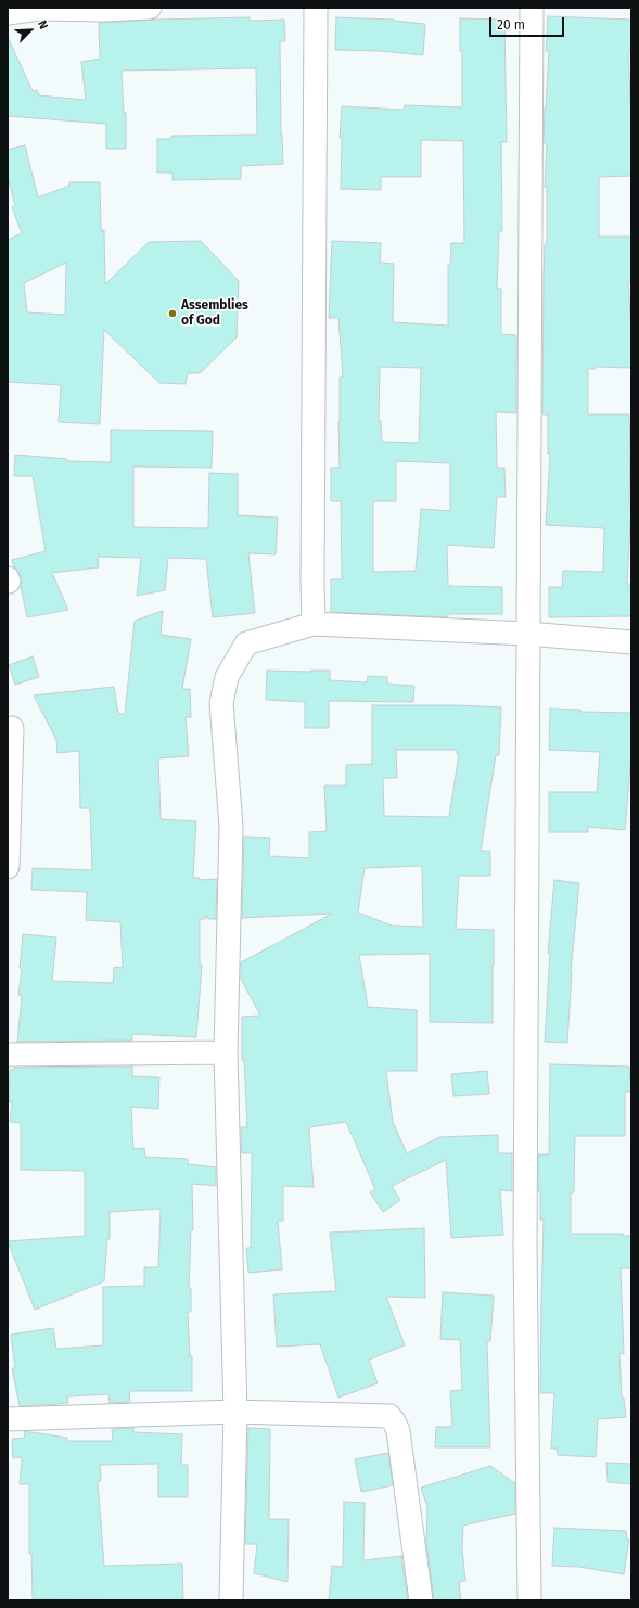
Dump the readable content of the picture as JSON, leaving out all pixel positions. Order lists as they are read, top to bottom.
{
  "places": ["Assemblies of God"],
  "scale_bar": "20 m",
  "north": "top right"
}
